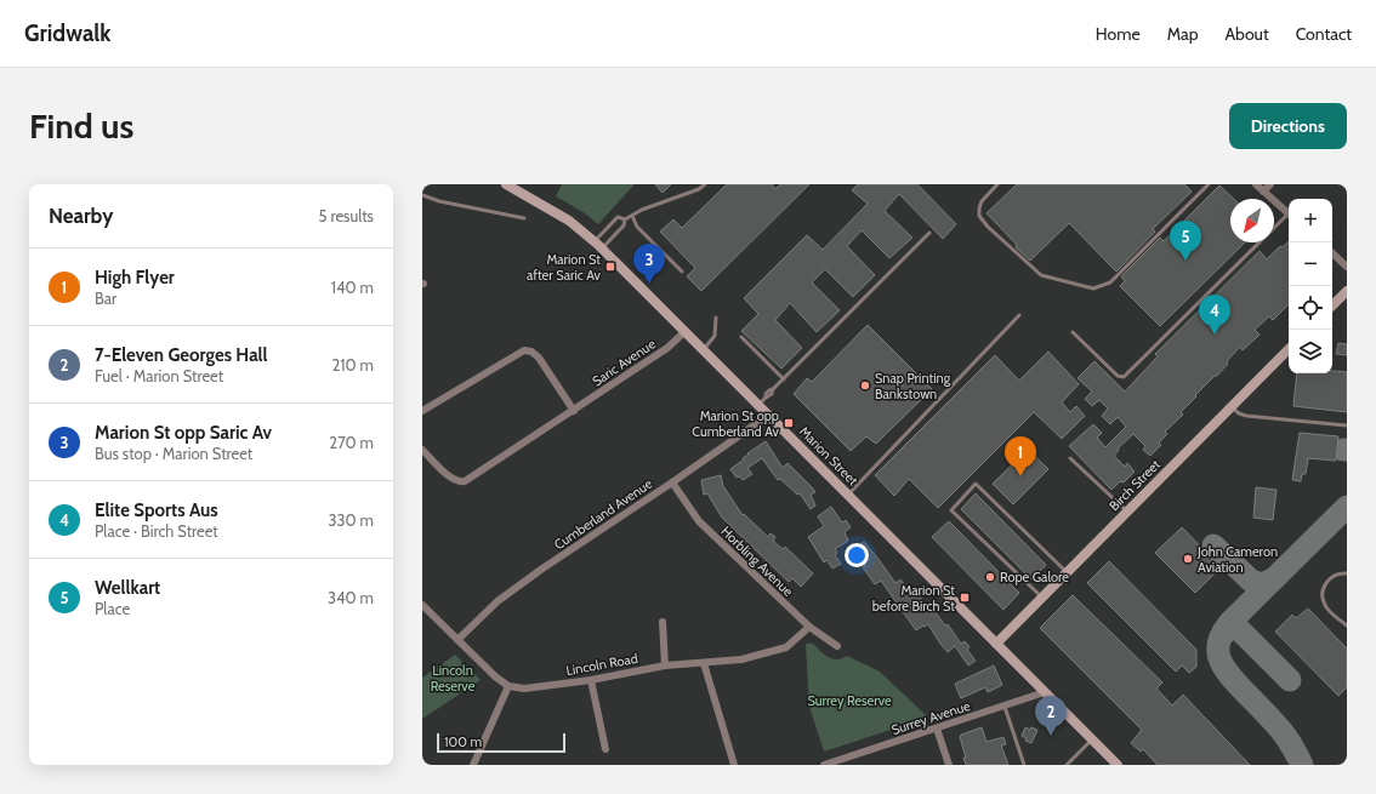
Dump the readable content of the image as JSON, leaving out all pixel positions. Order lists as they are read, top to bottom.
{
  "streets": {
    "main road": ["Marion Street", "Birch Street"],
    "street": [
      "Saric Avenue",
      "Cumberland Avenue",
      "Horbling Avenue",
      "Lincoln Road",
      "Surrey Avenue"
    ]
  },
  "crossings": [
    ["Saric Avenue", "Marion Street"],
    ["Marion Street", "Birch Street"],
    ["Marion Street", "Cumberland Avenue"],
    ["Marion Street", "Surrey Avenue"],
    ["Cumberland Avenue", "Horbling Avenue"],
    ["Horbling Avenue", "Lincoln Road"]
  ],
  "parks": ["Lincoln Reserve", "Surrey Reserve"],
  "places": {
    "transit": ["Marion St after Saric Av", "Marion St opp Cumberland Av", "Marion St before Birch St"],
    "other": ["Snap Printing Bankstown", "John Cameron Aviation", "Rope Galore"]
  },
  "scale_bar": "100 m",
  "north": "bottom left",
  "page": {
    "header": "Gridwalk",
    "nav": [
      "Home",
      "Map",
      "About",
      "Contact"
    ],
    "buttons": "Directions",
    "title": "Find us",
    "heading": ["Nearby", "5 results"],
    "map_buttons": ["+", "−"],
    "pins": [
      "5",
      "3",
      "4",
      "1",
      "2"
    ],
    "list": [
      {
        "mark": "1",
        "name": "High Flyer",
        "note": "Bar",
        "value": "140 m"
      },
      {
        "mark": "2",
        "name": "7-Eleven Georges Hall",
        "note": "Fuel · Marion Street",
        "value": "210 m"
      },
      {
        "mark": "3",
        "name": "Marion St opp Saric Av",
        "note": "Bus stop · Marion Street",
        "value": "270 m"
      },
      {
        "mark": "4",
        "name": "Elite Sports Aus",
        "note": "Place · Birch Street",
        "value": "330 m"
      },
      {
        "mark": "5",
        "name": "Wellkart",
        "note": "Place",
        "value": "340 m"
      }
    ],
    "scale": "100 m"
  }
}
